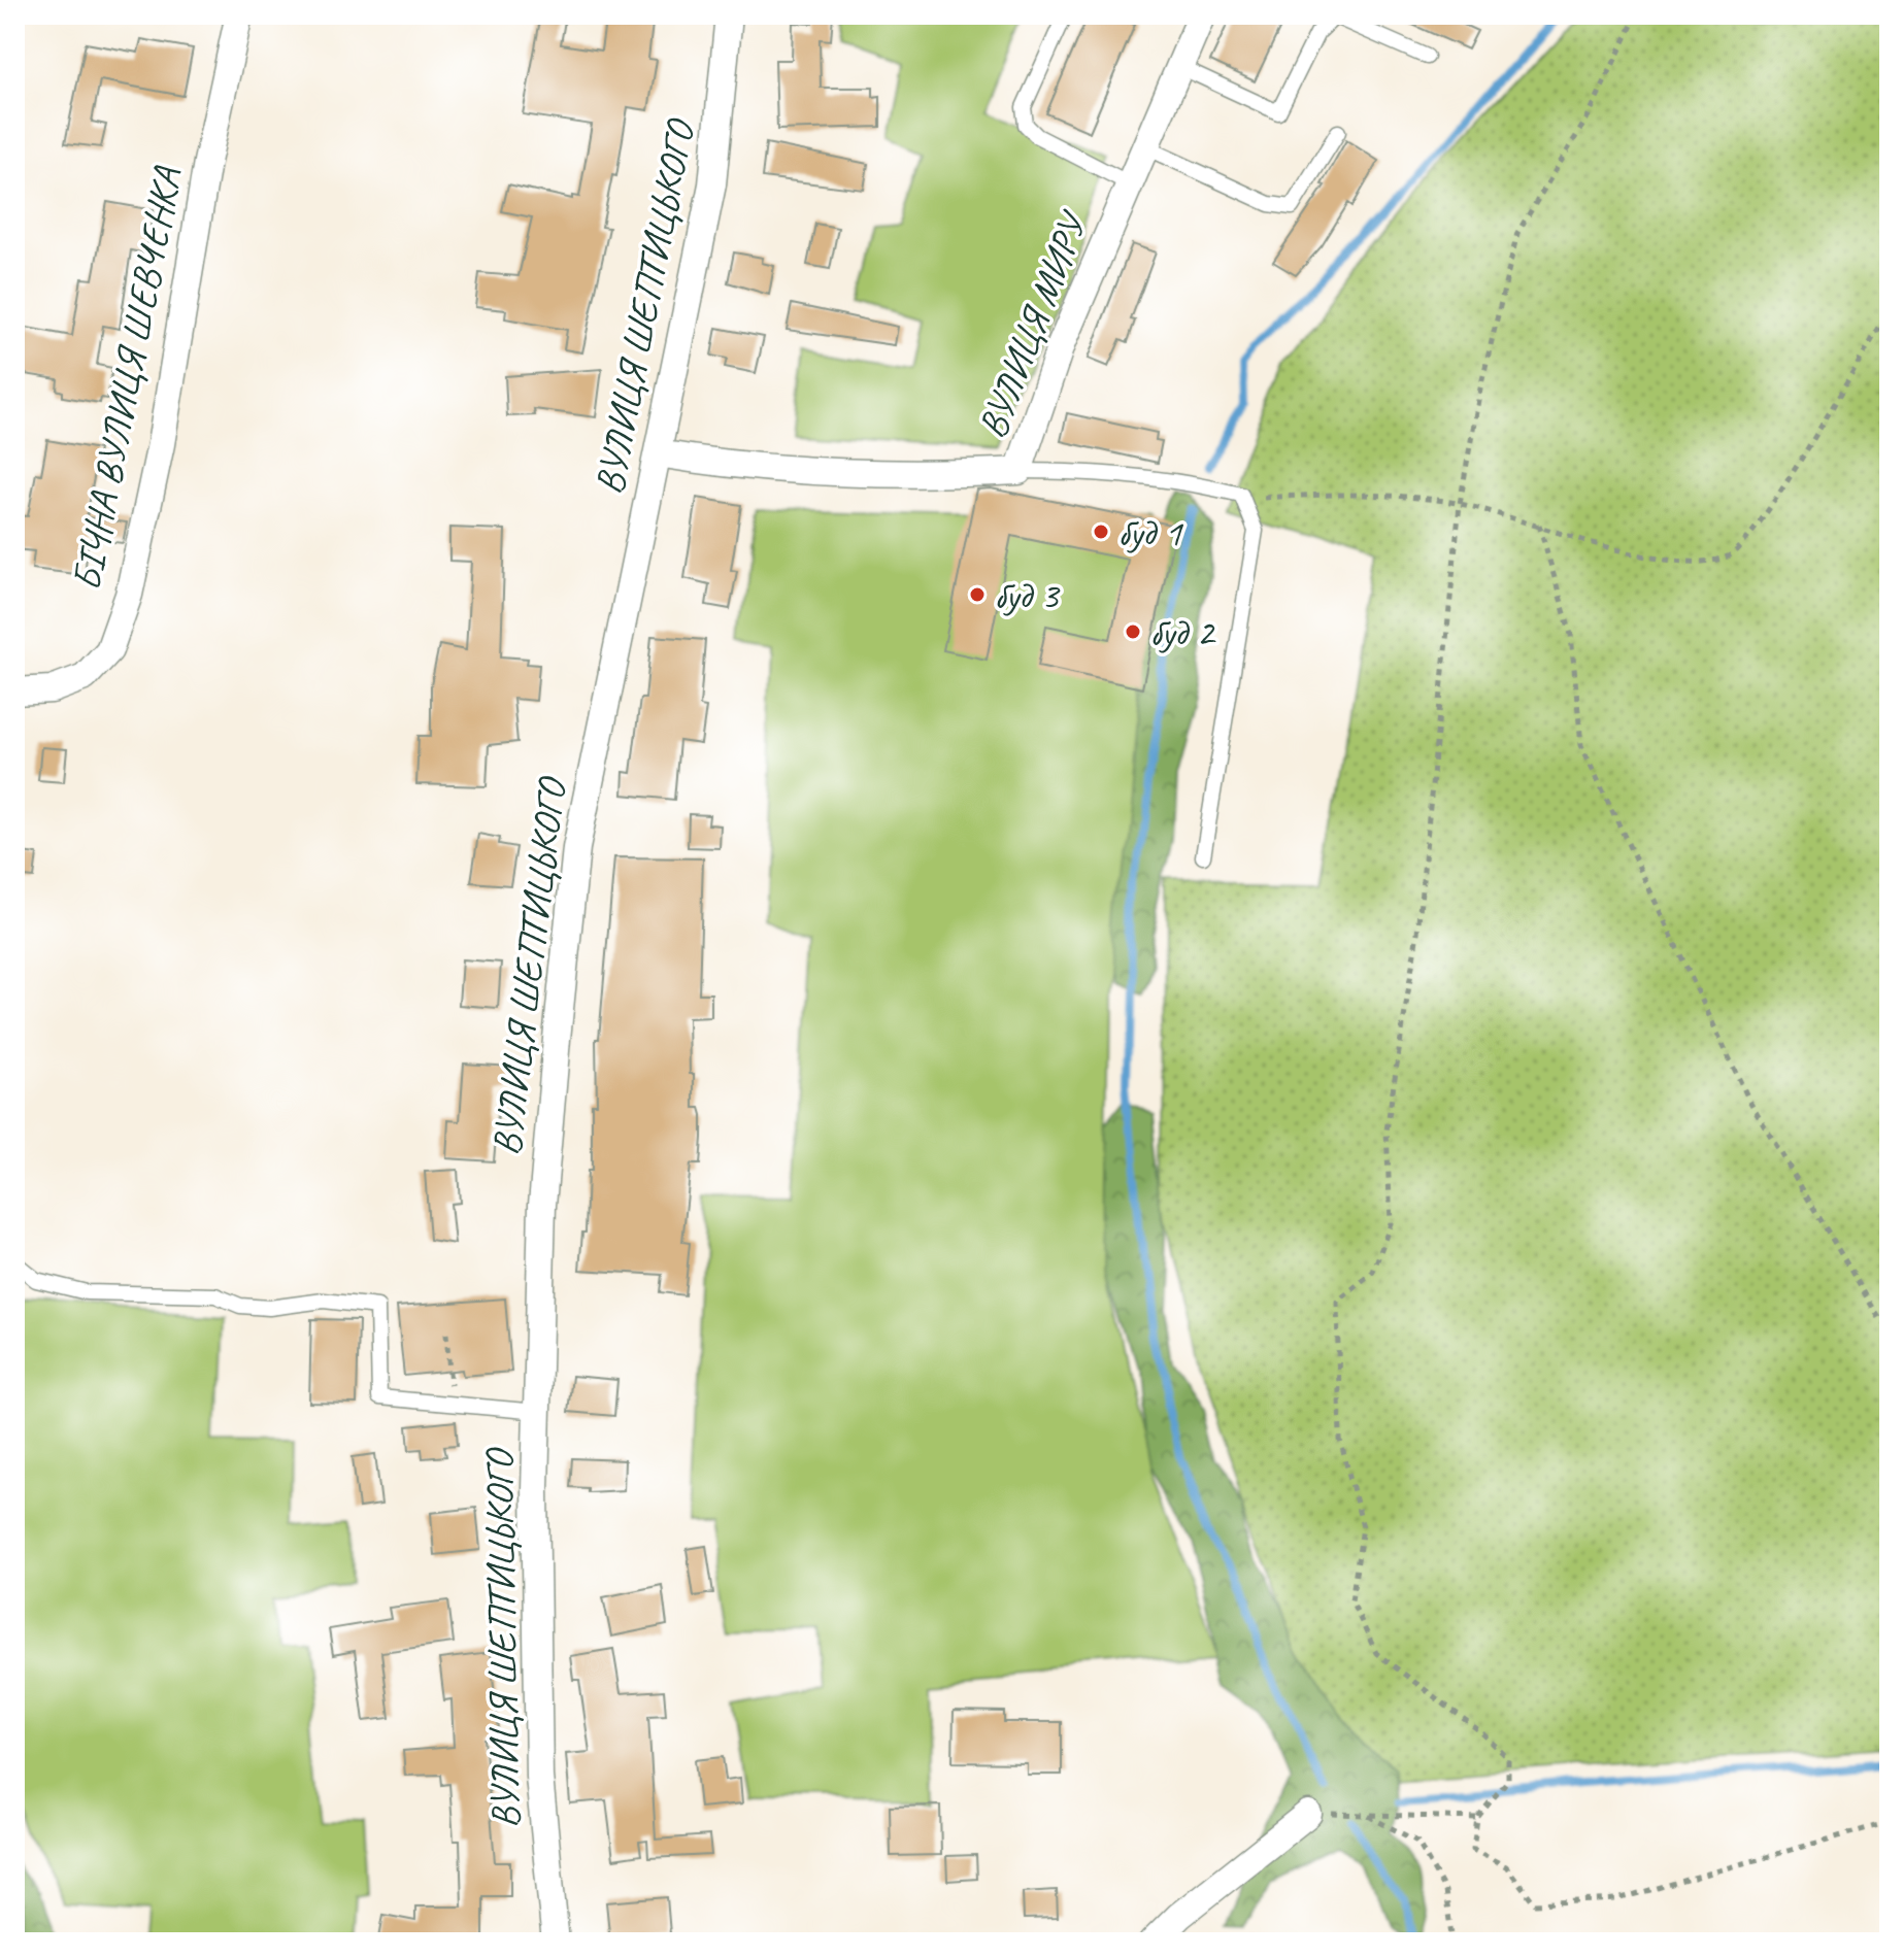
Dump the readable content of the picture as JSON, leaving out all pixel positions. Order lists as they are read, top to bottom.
{
  "streets": {
    "street": ["ВУЛИЦЯ ШЕПТИЦЬКОГО", "ВУЛИЦЯ МИРУ", "БІЧНА ВУЛИЦЯ ШЕВЧЕНКА"]
  },
  "crossings": [
    ["ВУЛИЦЯ ШЕПТИЦЬКОГО", "ВУЛИЦЯ МИРУ"]
  ],
  "places": ["буд 1", "буд 3", "буд 2"]
}
